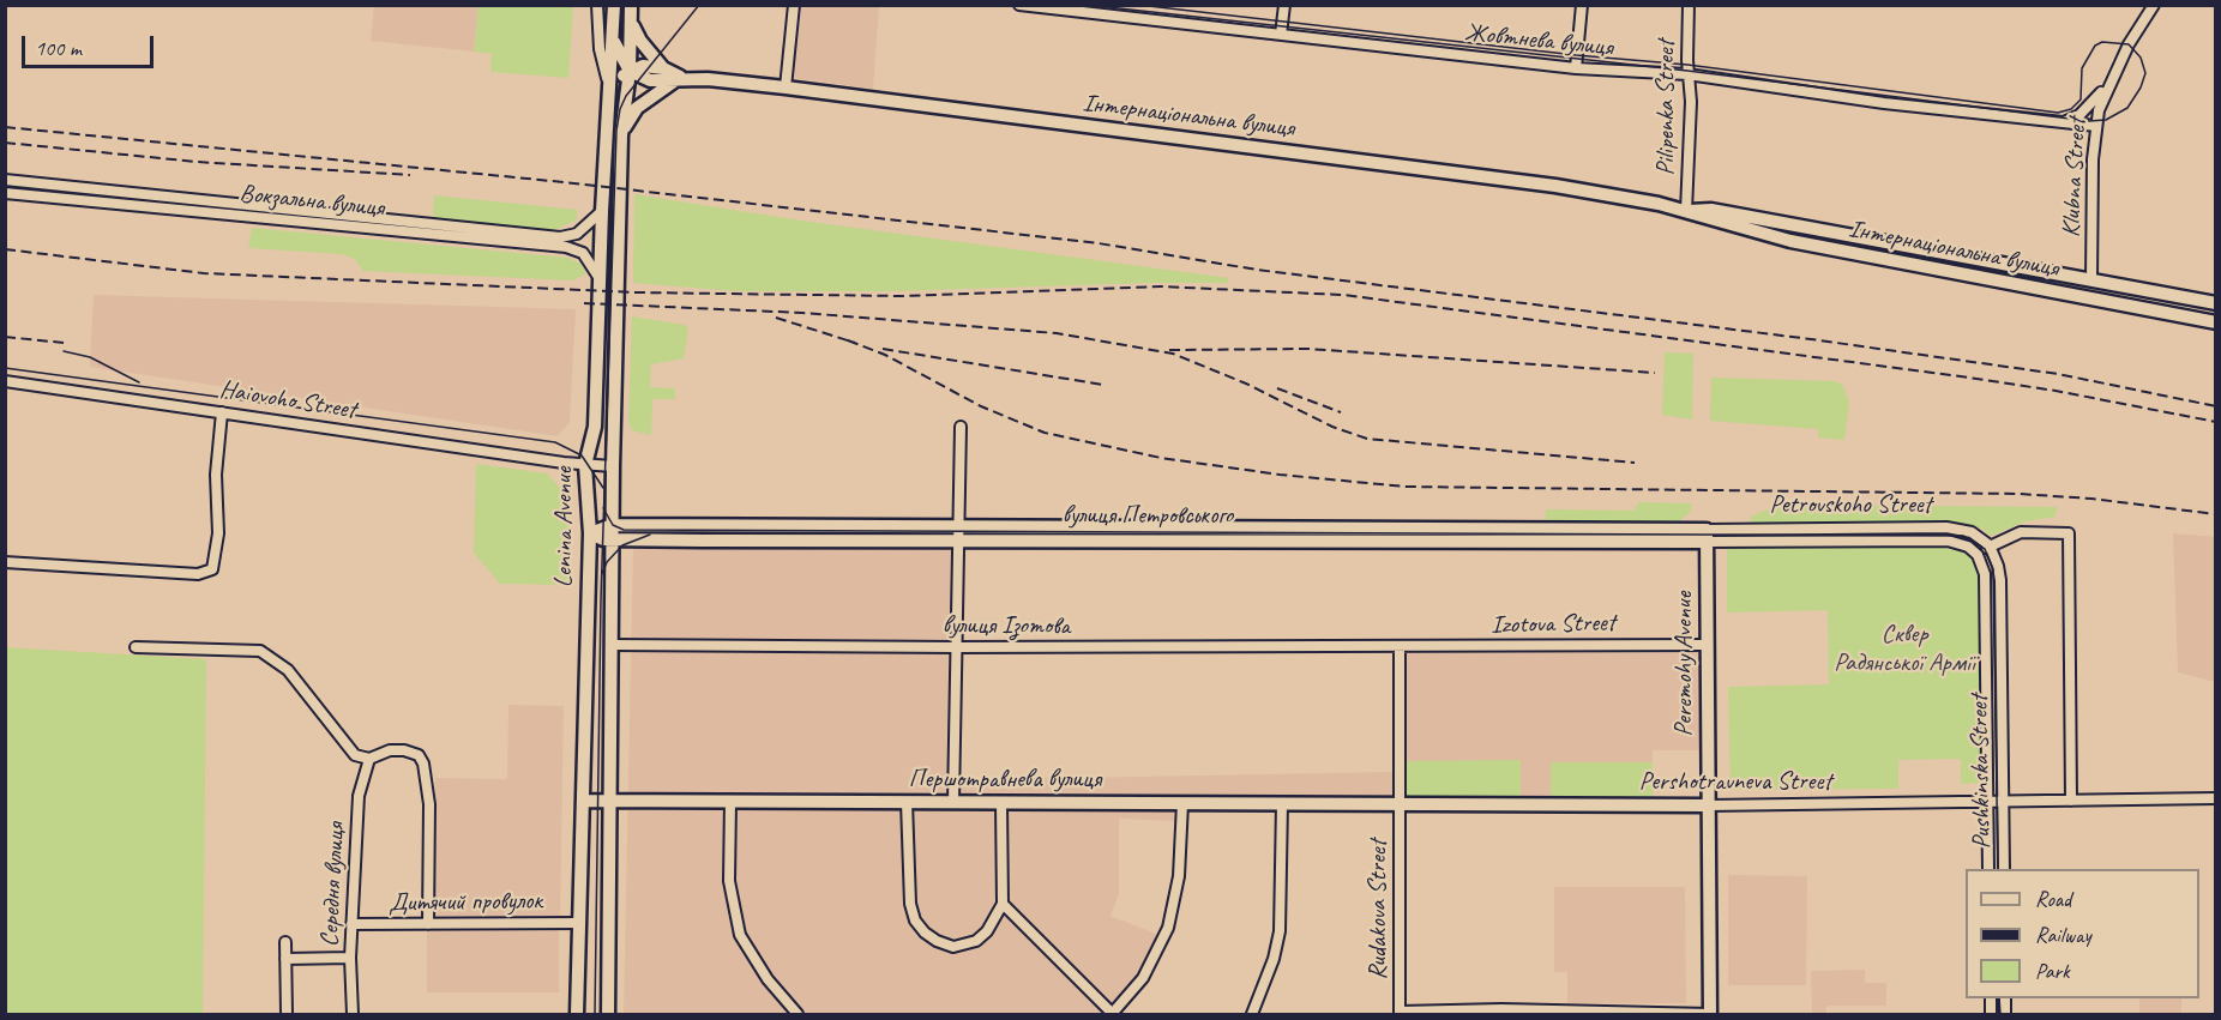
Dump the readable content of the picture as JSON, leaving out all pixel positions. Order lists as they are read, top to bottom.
{
  "streets": {
    "main road": [
      "Інтернаціональна вулиця",
      "вулиця Петровського",
      "Lenina Avenue",
      "Peremohy Avenue",
      "Першотравнева вулиця",
      "Pershotravneva Street"
    ],
    "street": [
      "Жовтнева вулиця",
      "Pilipenka Street",
      "Klubna Street",
      "Вокзальна вулиця",
      "Haiovoho Street",
      "Petrovskoho Street",
      "Izotova Street",
      "вулиця Ізотова",
      "Pushkinska Street",
      "Середня вулиця",
      "Дитячий провулок",
      "Rudakova Street"
    ]
  },
  "crossings": [
    ["Жовтнева вулиця", "Pilipenka Street"],
    ["Жовтнева вулиця", "Klubna Street"],
    ["Pilipenka Street", "Інтернаціональна вулиця"],
    ["Інтернаціональна вулиця", "Klubna Street"],
    ["Інтернаціональна вулиця", "Lenina Avenue"],
    ["Вокзальна вулиця", "Lenina Avenue"],
    ["Petrovskoho Street", "вулиця Петровського"],
    ["Petrovskoho Street", "Peremohy Avenue"],
    ["Petrovskoho Street", "Pushkinska Street"],
    ["вулиця Петровського", "Lenina Avenue"],
    ["вулиця Петровського", "Peremohy Avenue"],
    ["Lenina Avenue", "вулиця Ізотова"],
    ["Lenina Avenue", "Першотравнева вулиця"],
    ["Lenina Avenue", "Дитячий провулок"],
    ["Izotova Street", "вулиця Ізотова"],
    ["Izotova Street", "Peremohy Avenue"],
    ["Izotova Street", "Rudakova Street"],
    ["вулиця Ізотова", "Rudakova Street"],
    ["Peremohy Avenue", "Pershotravneva Street"],
    ["Pushkinska Street", "Pershotravneva Street"],
    ["Першотравнева вулиця", "Pershotravneva Street"],
    ["Першотравнева вулиця", "Rudakova Street"],
    ["Pershotravneva Street", "Rudakova Street"],
    ["Середня вулиця", "Дитячий провулок"]
  ],
  "parks": ["Сквер Радянської Армії"],
  "legend": ["Road", "Railway", "Park"],
  "scale_bar": "100 m"
}
